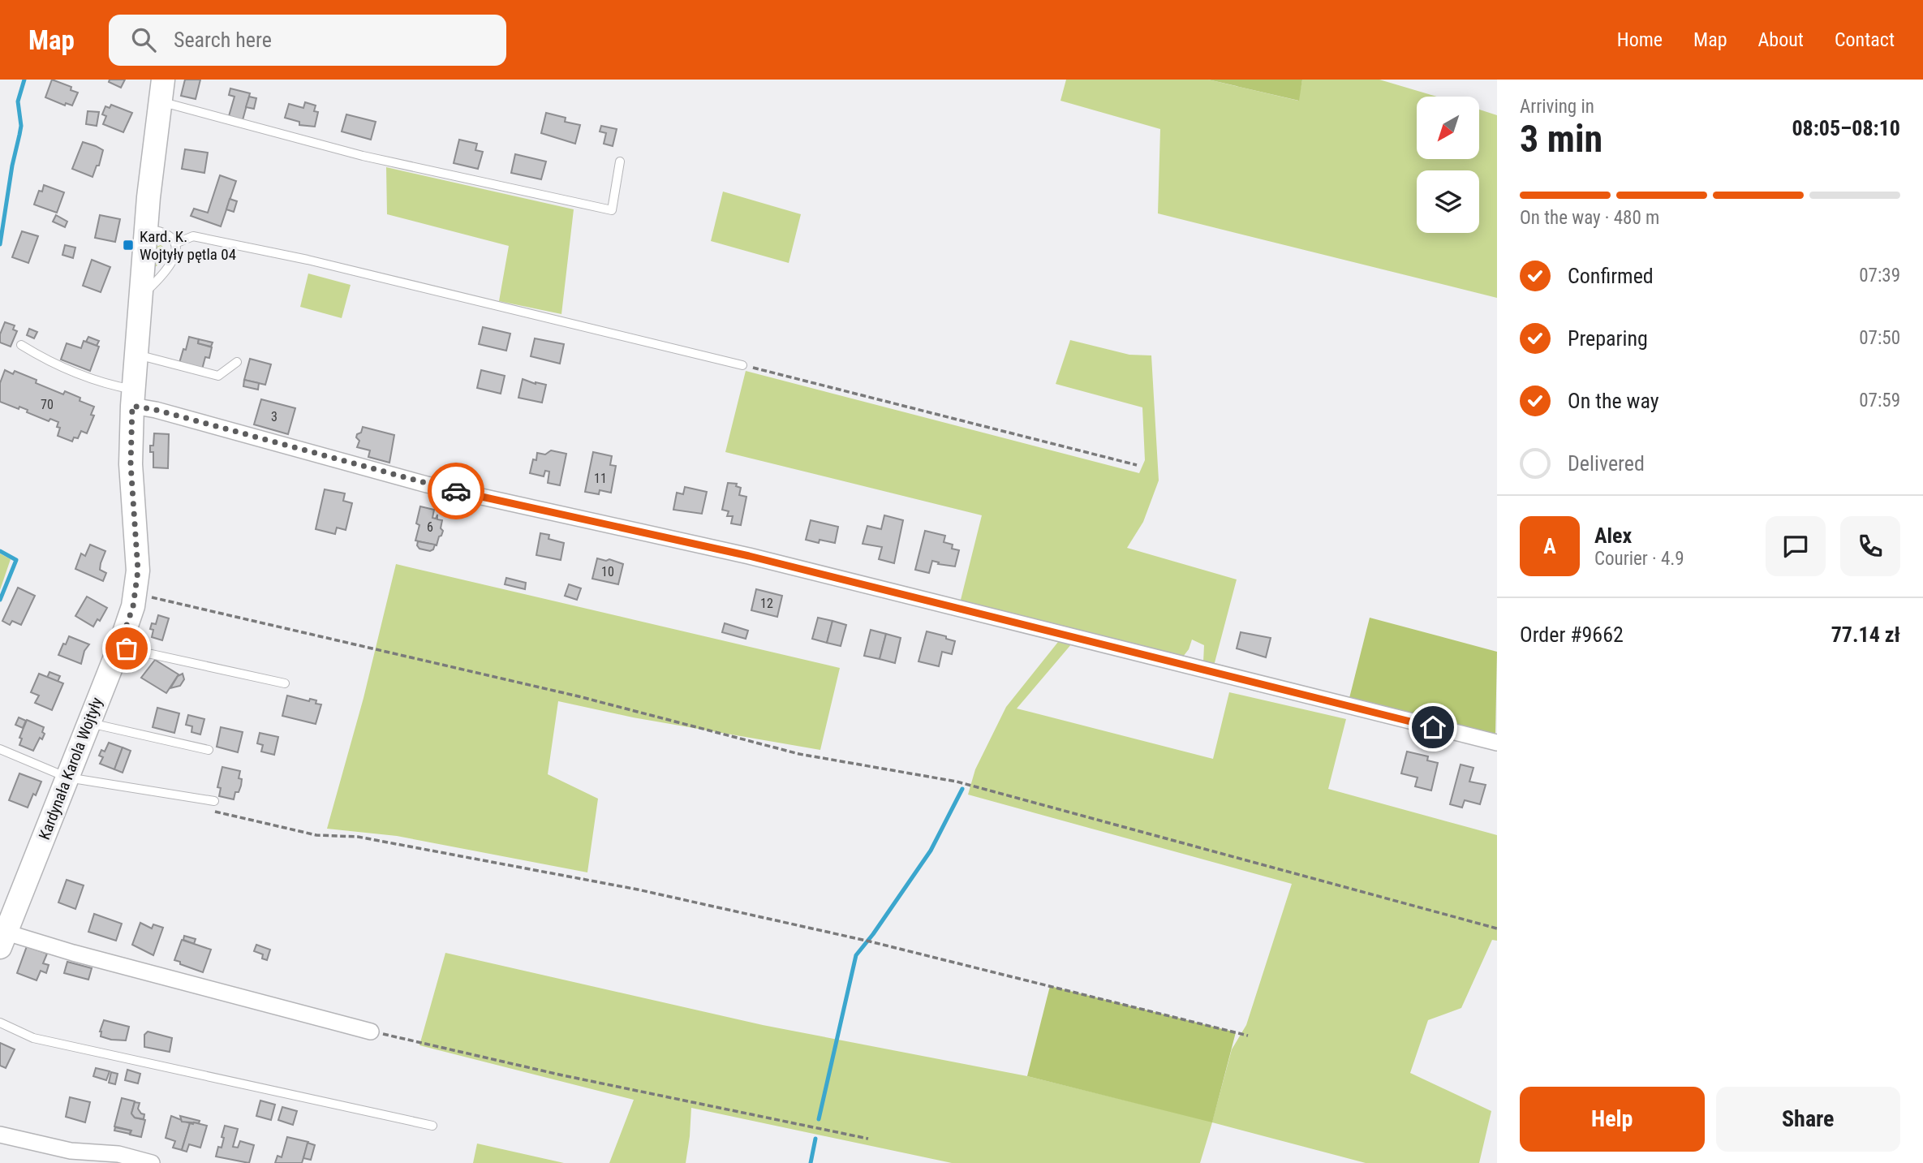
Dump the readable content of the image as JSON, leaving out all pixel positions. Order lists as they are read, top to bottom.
{
  "streets": {
    "street": ["Kardynała Karola Wojtyły"]
  },
  "places": {
    "transit": ["Kard. K. Wojtyły pętla 04"]
  },
  "house_numbers": [
    "70",
    "3",
    "11",
    "6",
    "10",
    "12"
  ],
  "north": "bottom left",
  "page": {
    "header": "Map",
    "search": "Search here",
    "nav": [
      "Home",
      "Map",
      "About",
      "Contact"
    ],
    "heading": ["3 min", "Arriving in", "08:05–08:10"],
    "panel": [
      "Alex",
      "Courier · 4.9",
      "Order #9662",
      "77.14 zł"
    ],
    "bar": "On the way · 480 m",
    "list": [
      ["Confirmed", "07:39"],
      ["Preparing", "07:50"],
      ["On the way", "07:59"],
      "Delivered"
    ],
    "round": "A",
    "buttons": ["Help", "Share"]
  }
}
